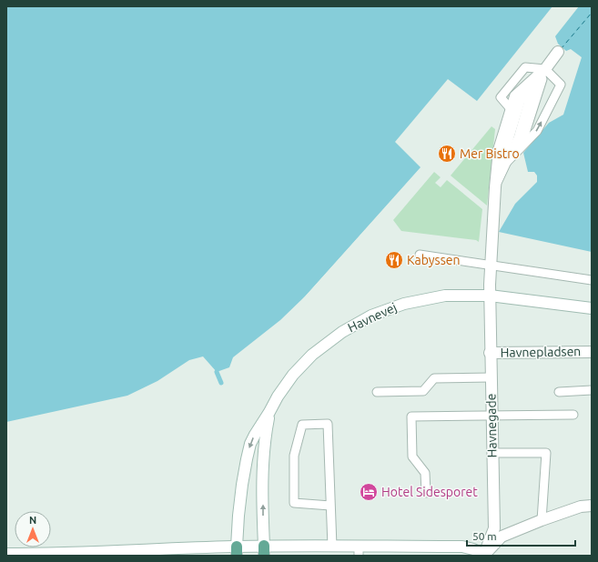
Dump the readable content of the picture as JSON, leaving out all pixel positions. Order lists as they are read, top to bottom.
{
  "streets": {
    "street": ["Havnevej", "Havnepladsen", "Havnegade"]
  },
  "crossings": [
    ["Havnevej", "Havnegade"],
    ["Havnepladsen", "Havnegade"]
  ],
  "places": {
    "restaurant": ["Mer Bistro", "Kabyssen"],
    "hotel": ["Hotel Sidesporet"]
  },
  "scale_bar": "50 m",
  "north": "top"
}
